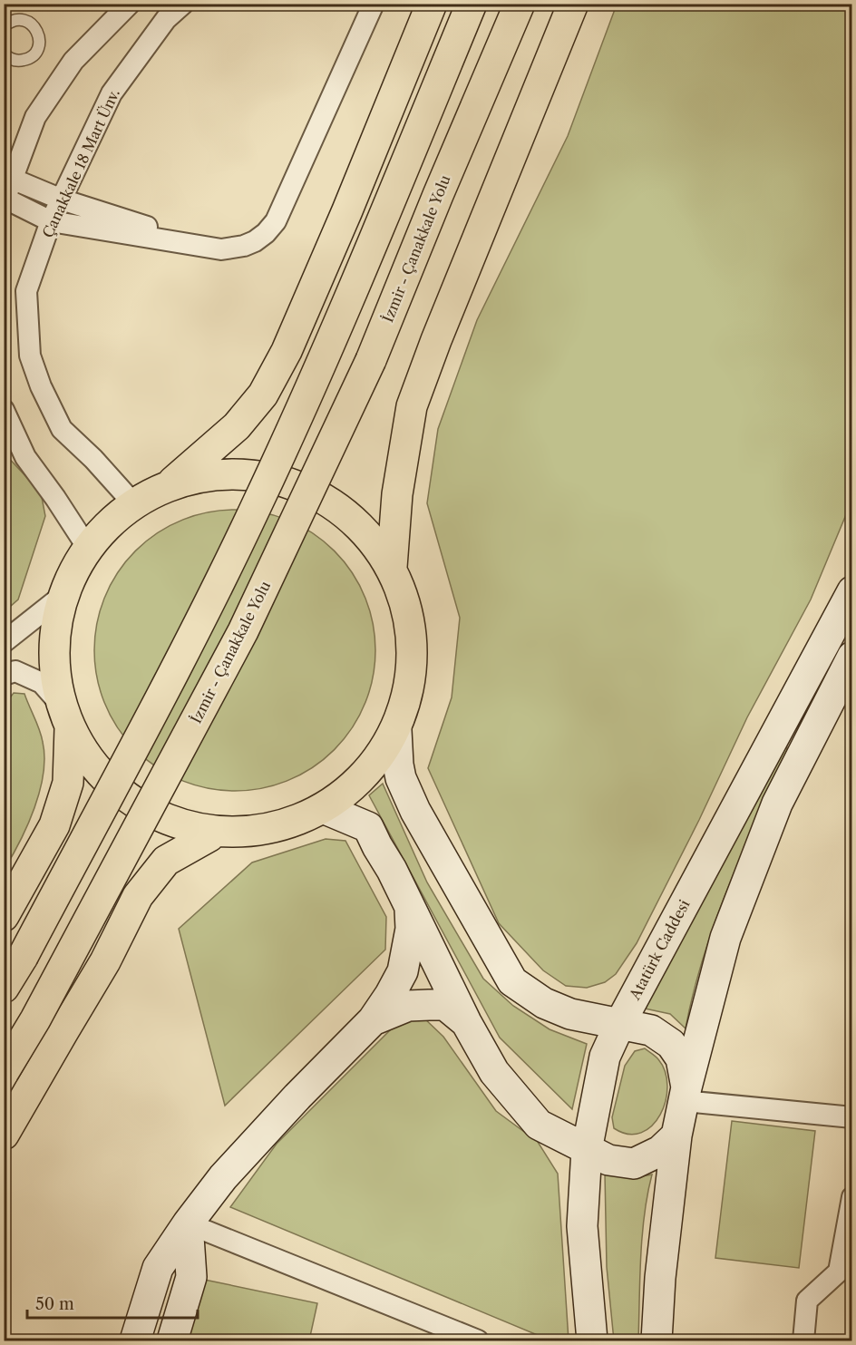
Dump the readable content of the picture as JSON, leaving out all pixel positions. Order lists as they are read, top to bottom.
{
  "streets": {
    "highway": ["İzmir - Çanakkale Yolu"],
    "main road": ["Atatürk Caddesi"],
    "street": ["Çanakkale 18 Mart Ünv."]
  },
  "scale_bar": "50 m"
}
